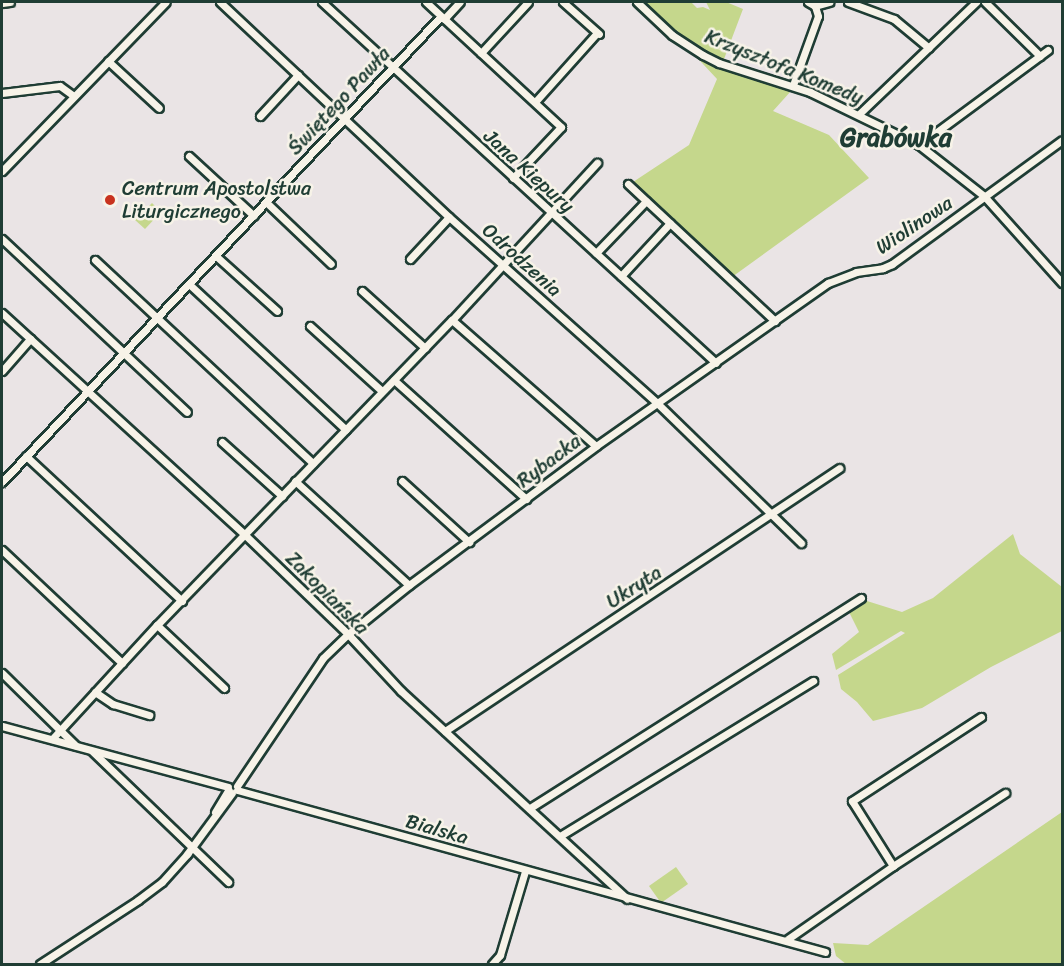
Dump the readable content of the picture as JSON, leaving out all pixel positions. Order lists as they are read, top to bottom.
{
  "streets": {
    "street": [
      "Krzysztofa Komedy",
      "Świętego Pawła",
      "Jana Kiepury",
      "Wiolinowa",
      "Odrodzenia",
      "Rybacka",
      "Ukryta",
      "Zakopiańska",
      "Bialska"
    ]
  },
  "crossings": [
    ["Krzysztofa Komedy", "Wiolinowa"],
    ["Świętego Pawła", "Jana Kiepury"],
    ["Świętego Pawła", "Odrodzenia"],
    ["Świętego Pawła", "Zakopiańska"],
    ["Jana Kiepury", "Rybacka"],
    ["Wiolinowa", "Rybacka"],
    ["Odrodzenia", "Rybacka"],
    ["Odrodzenia", "Ukryta"],
    ["Rybacka", "Zakopiańska"],
    ["Rybacka", "Bialska"],
    ["Ukryta", "Zakopiańska"],
    ["Zakopiańska", "Bialska"]
  ],
  "districts": ["Grabówka"],
  "places": ["Centrum Apostolstwa Liturgicznego"]
}
